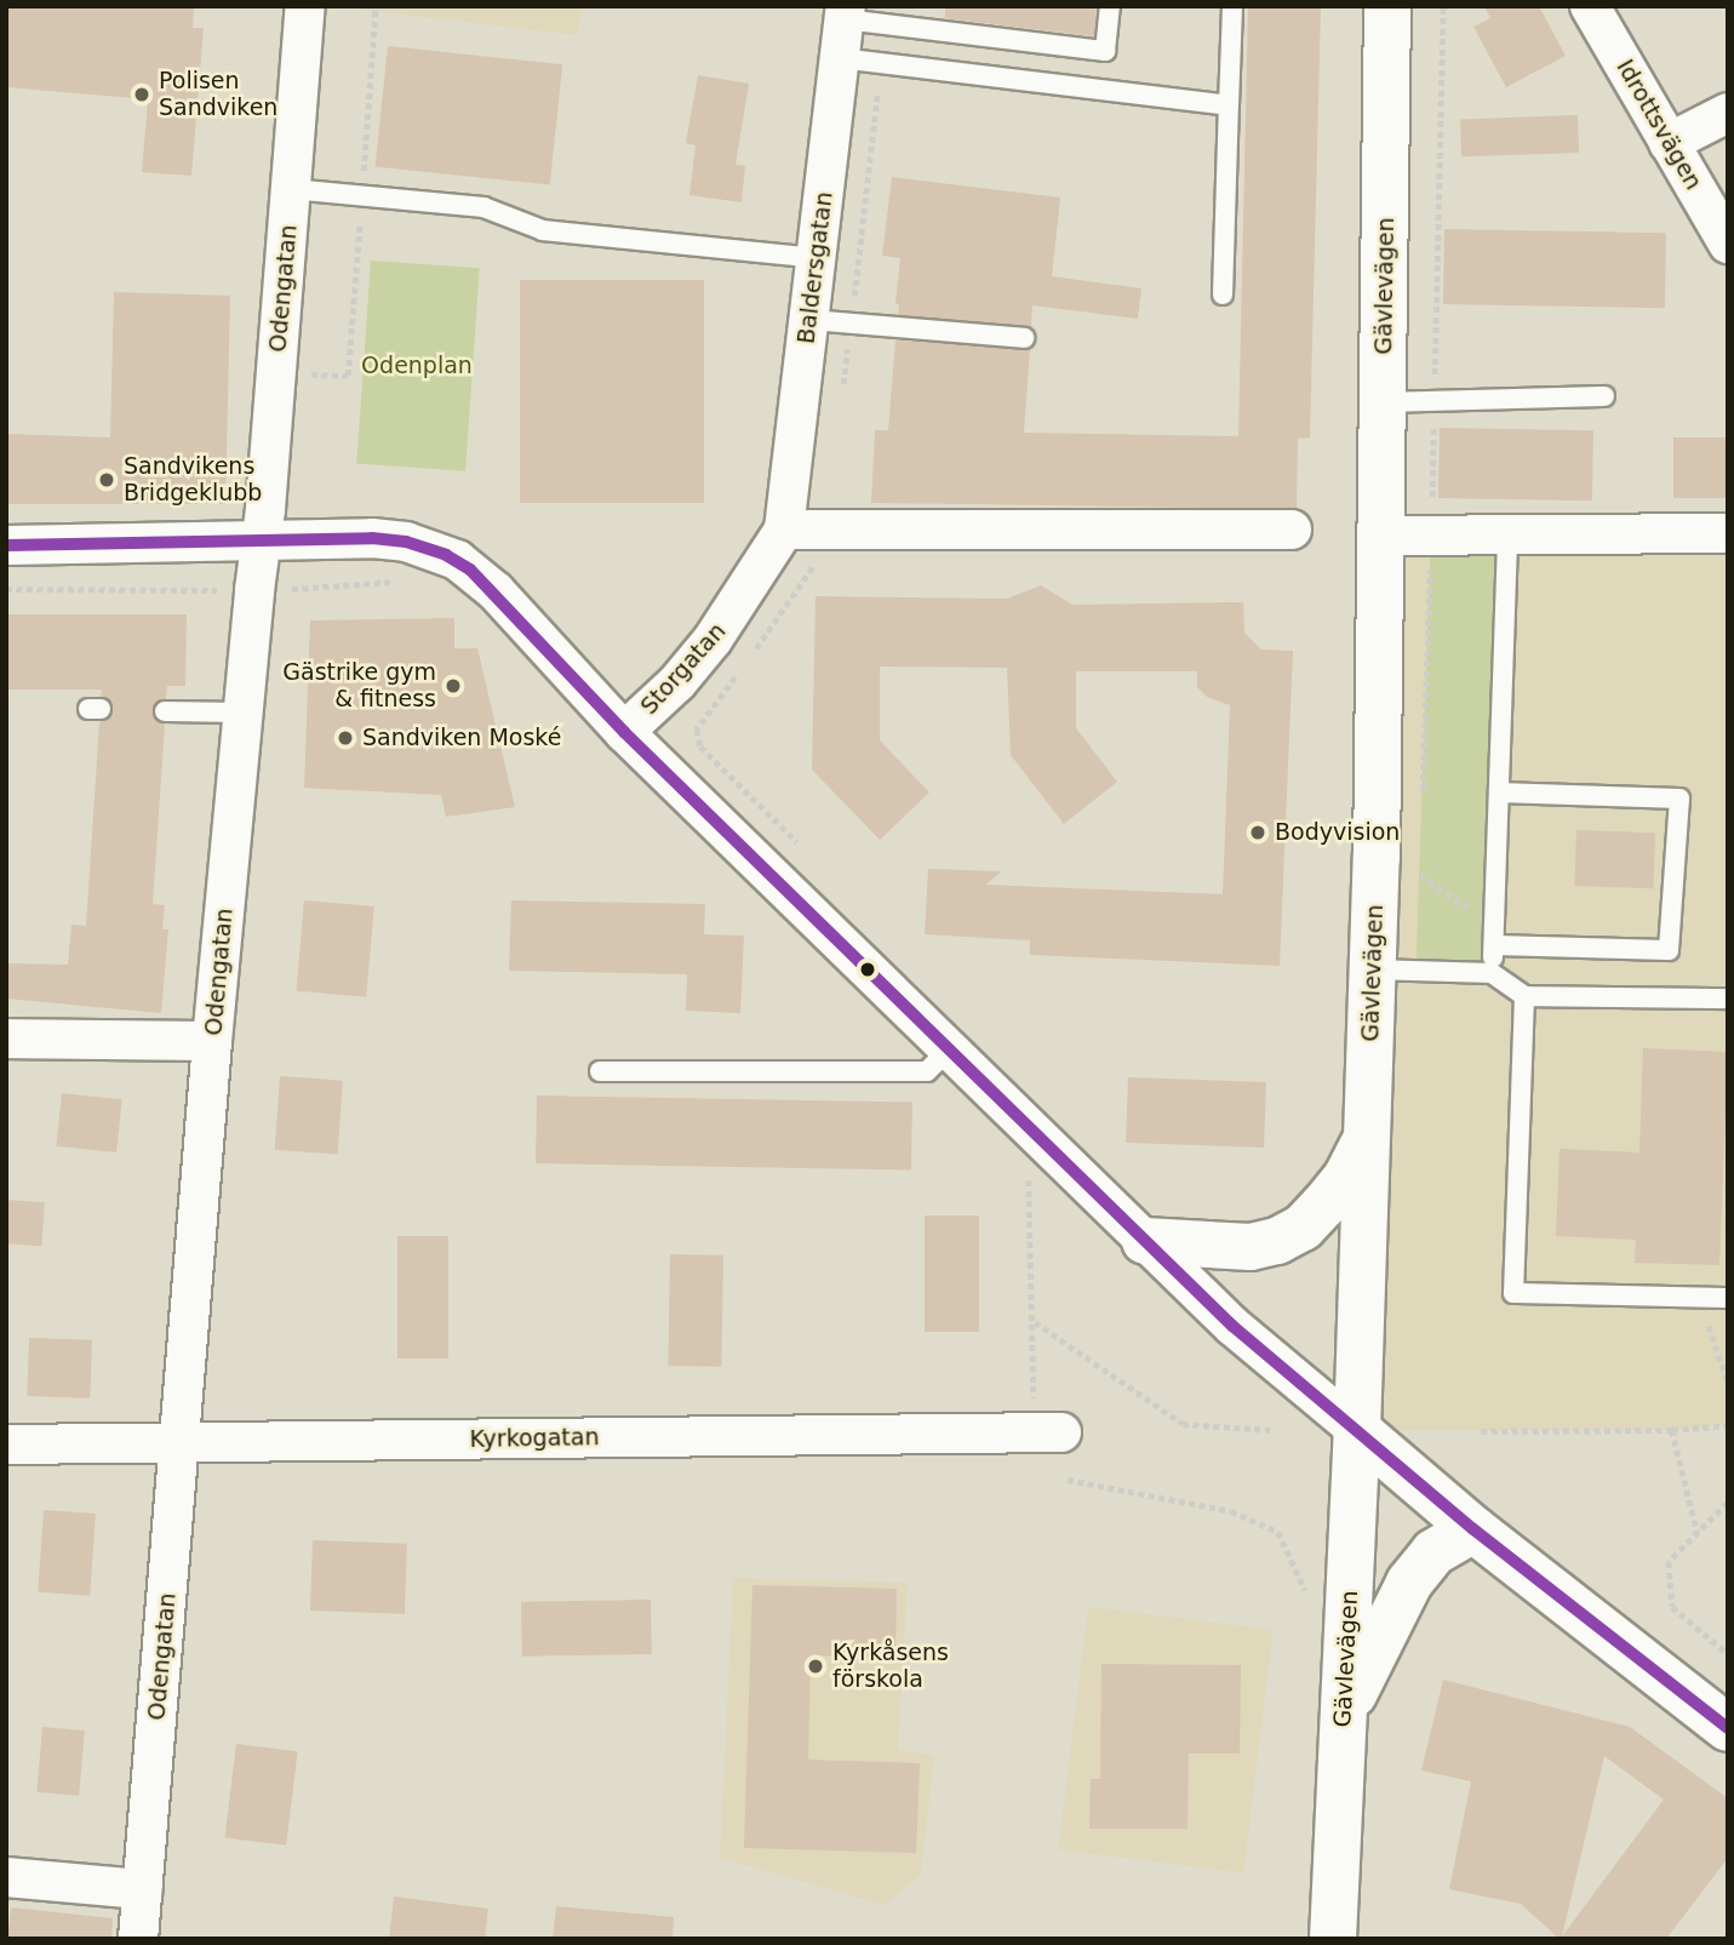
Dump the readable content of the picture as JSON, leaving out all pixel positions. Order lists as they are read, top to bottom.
{
  "streets": {
    "main road": ["Gävlevägen"],
    "street": [
      "Idrottsvägen",
      "Baldersgatan",
      "Odengatan",
      "Storgatan",
      "Kyrkogatan"
    ]
  },
  "crossings": [
    ["Baldersgatan", "Storgatan"],
    ["Odengatan", "Storgatan"],
    ["Odengatan", "Kyrkogatan"]
  ],
  "parks": ["Odenplan"],
  "places": [
    "Polisen Sandviken",
    "Sandvikens Bridgeklubb",
    "Gästrike gym & fitness",
    "Sandviken Moské",
    "Bodyvision",
    "Kyrkåsens förskola"
  ]
}
